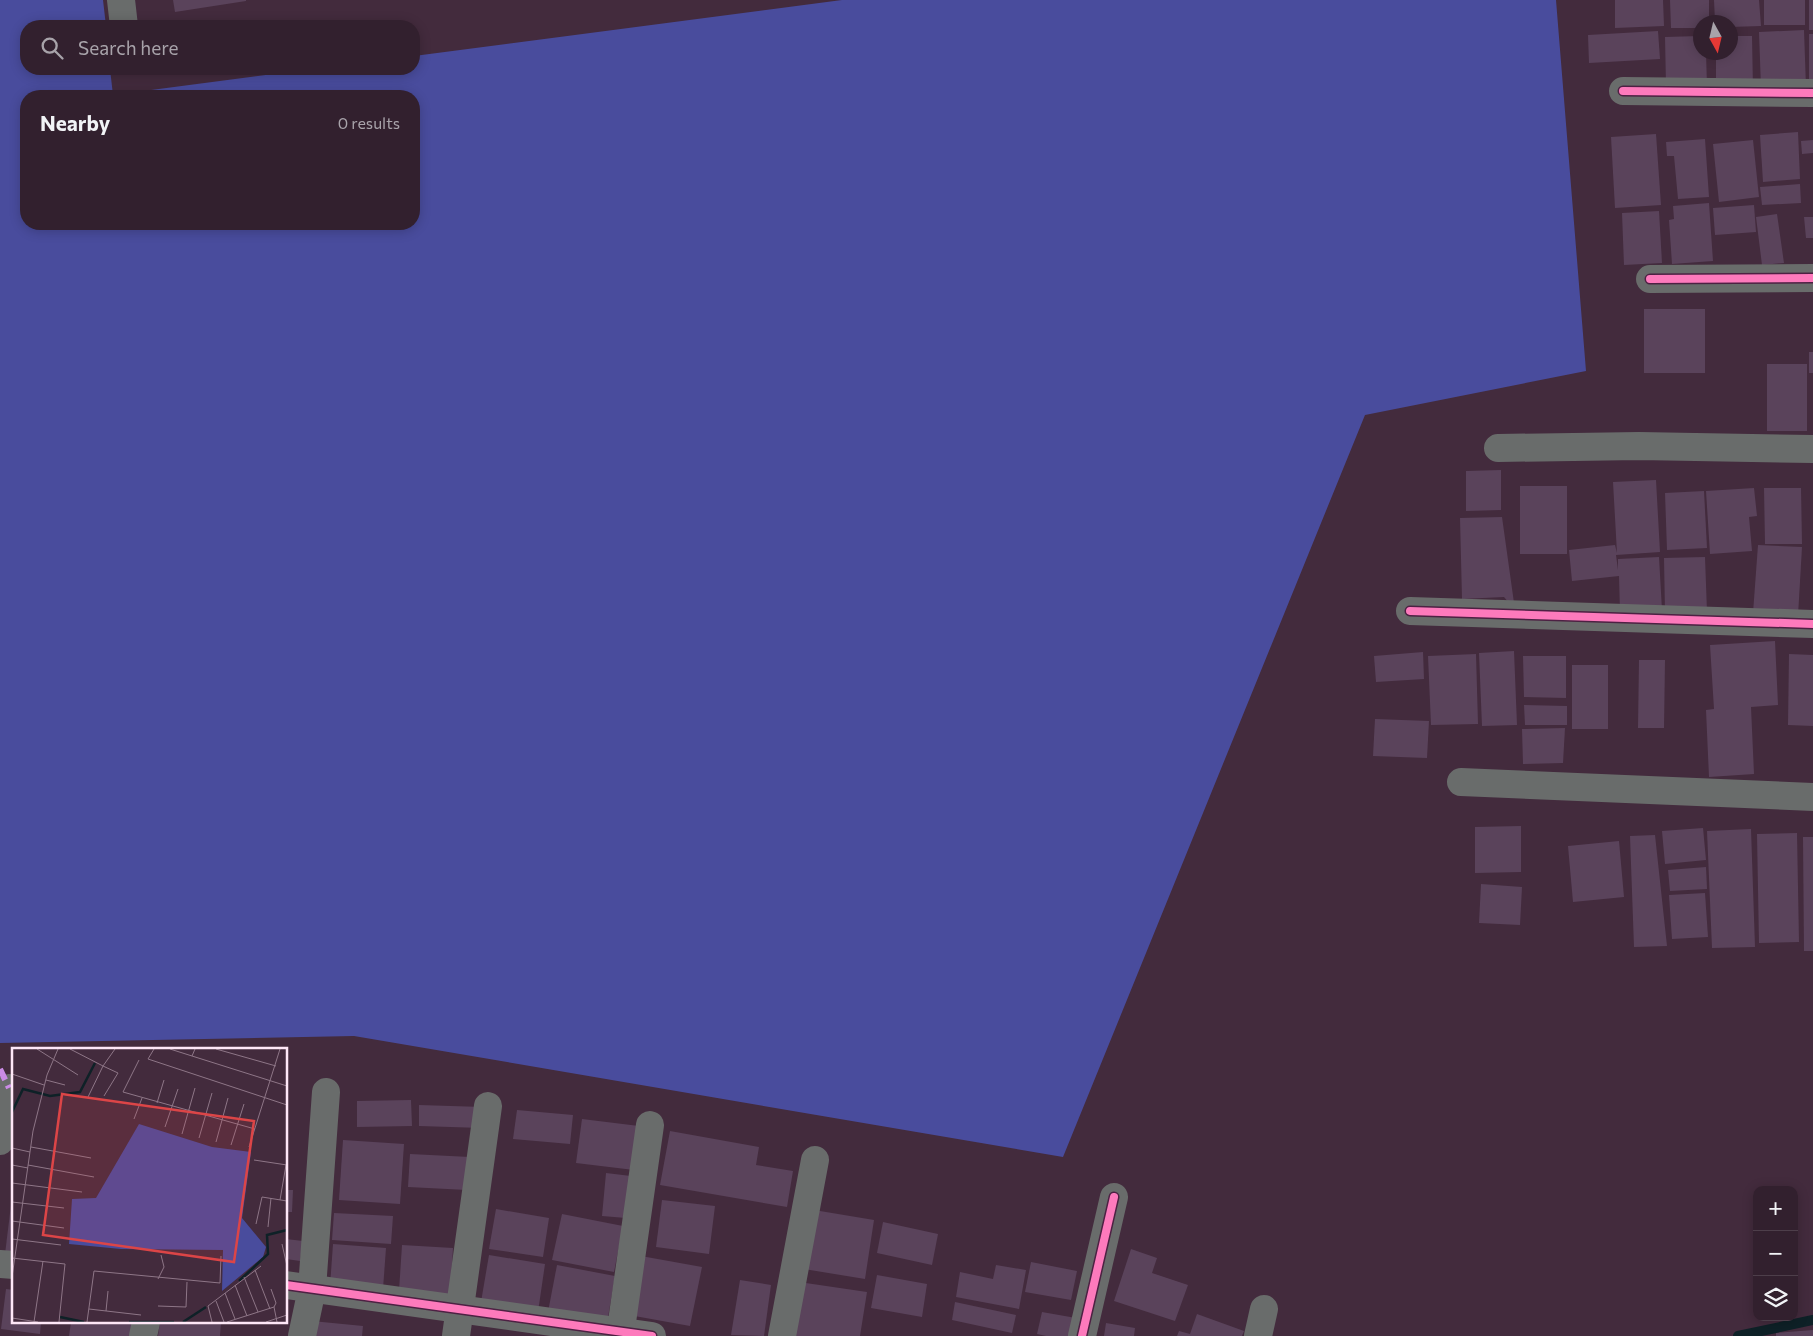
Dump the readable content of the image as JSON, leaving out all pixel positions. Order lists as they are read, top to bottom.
{
  "north": "bottom",
  "page": {
    "search": "Search here",
    "heading": ["Nearby", "0 results"],
    "map_buttons": ["+", "−"]
  }
}
